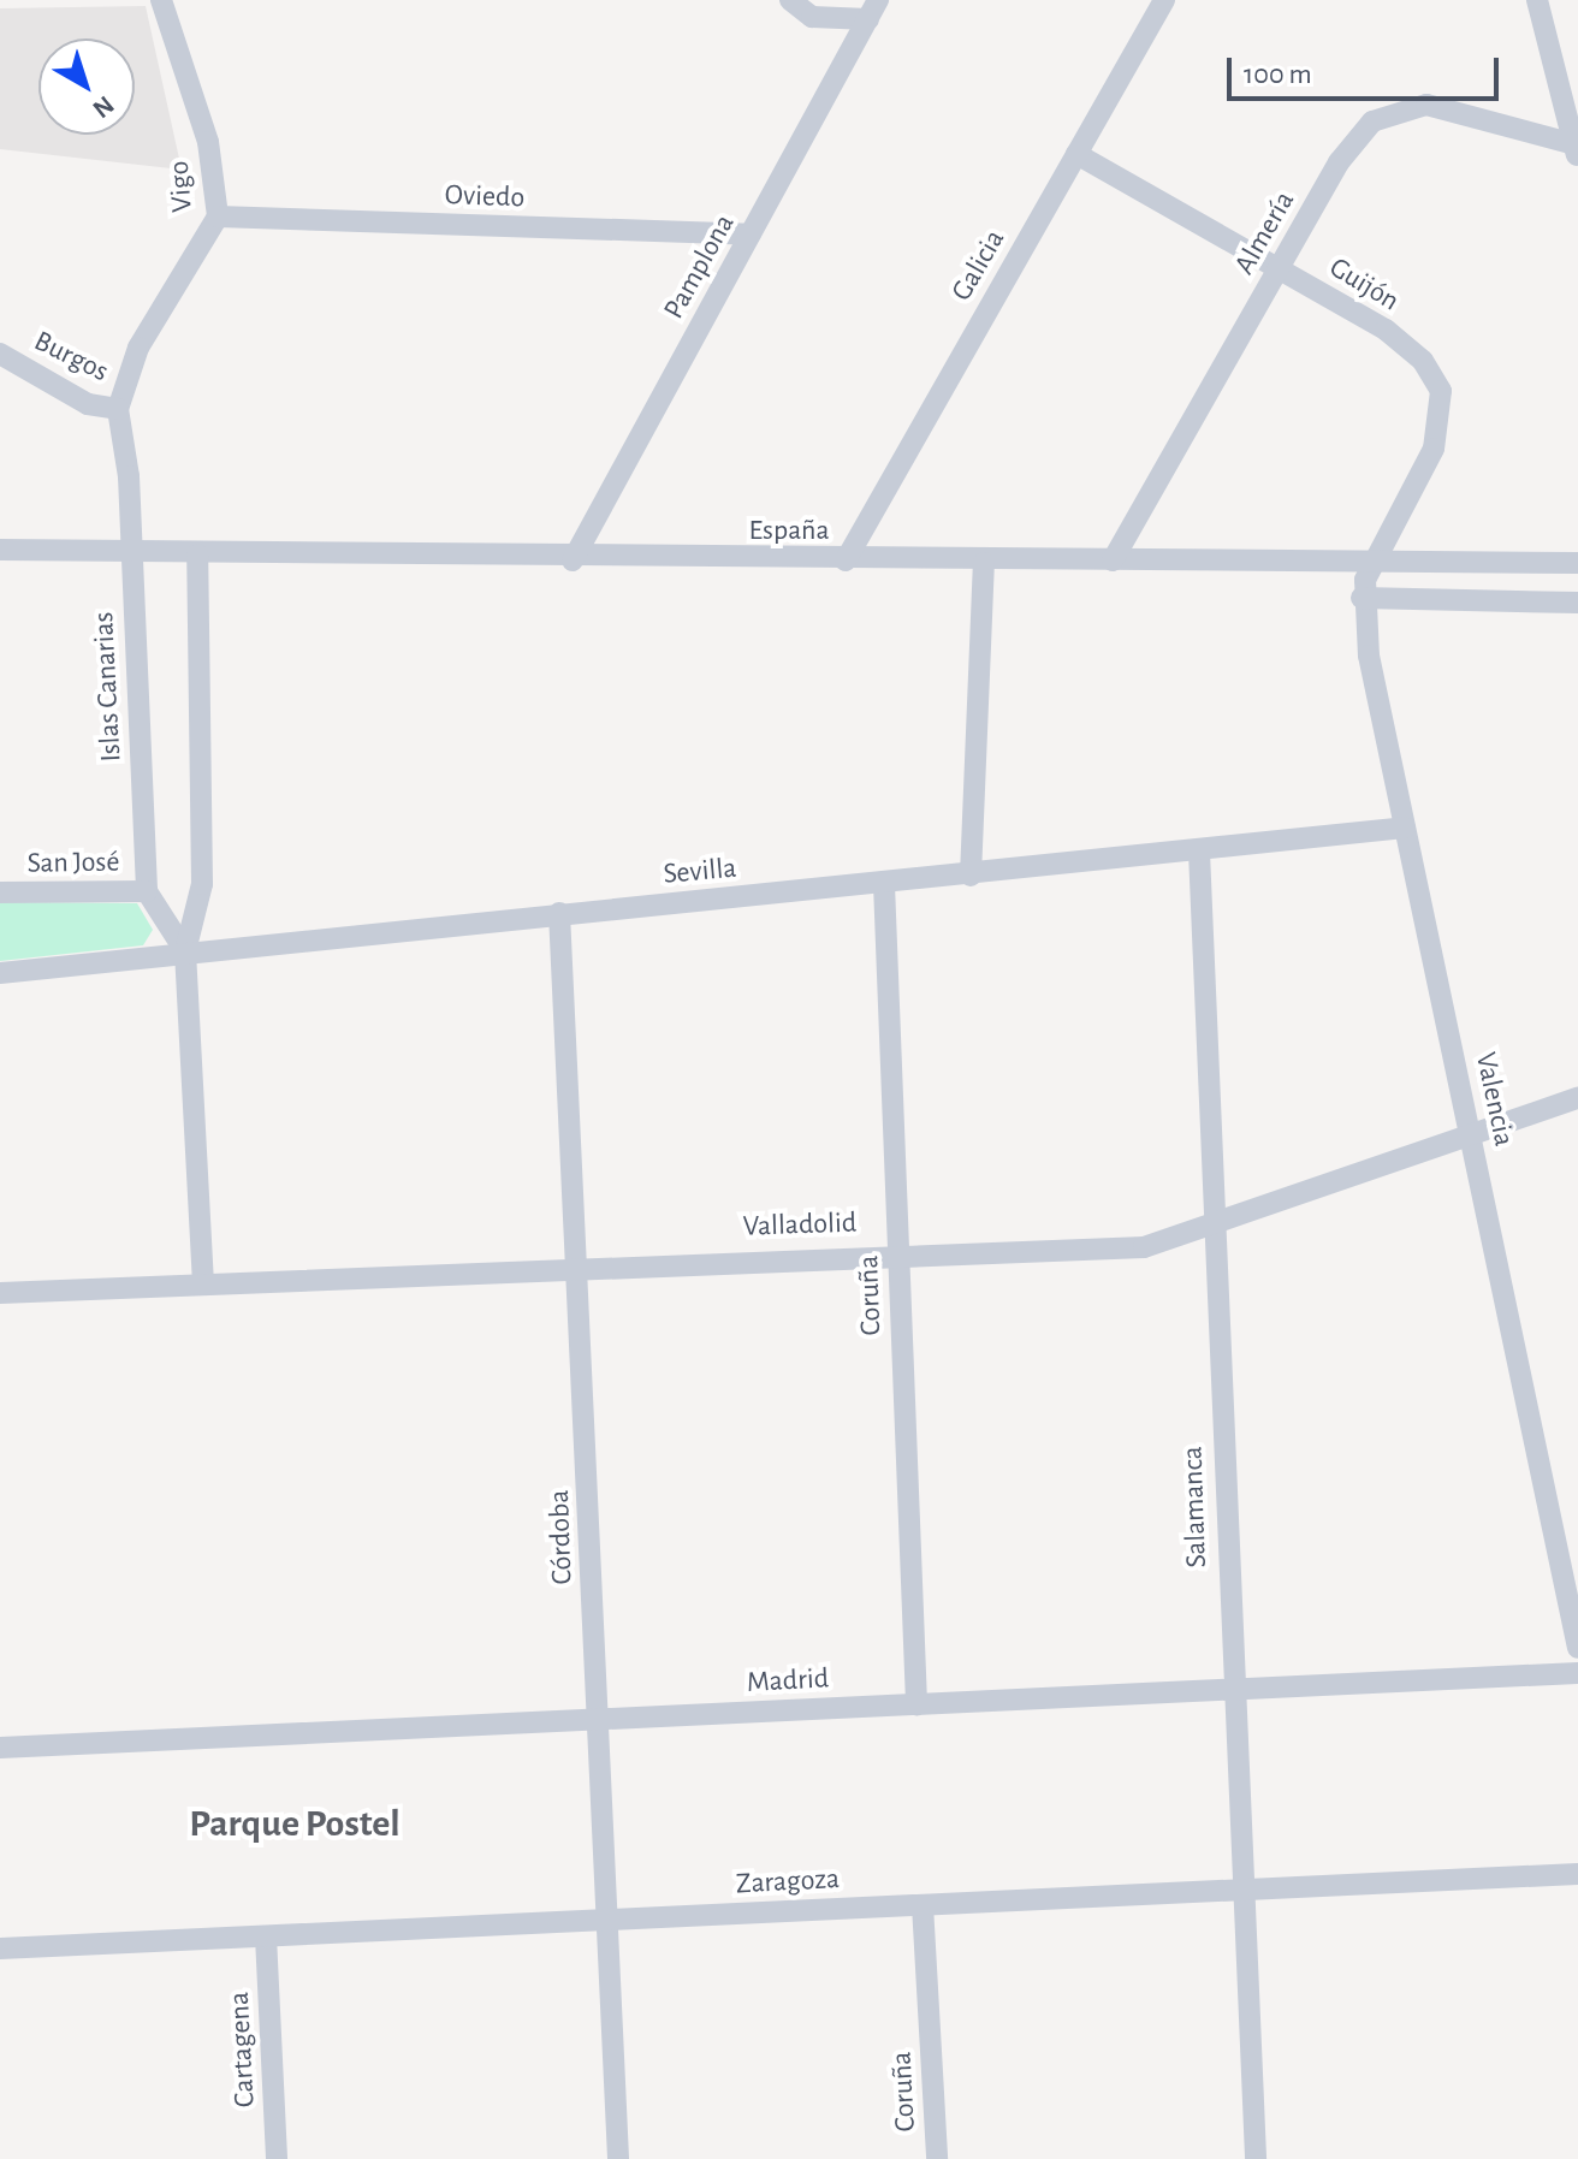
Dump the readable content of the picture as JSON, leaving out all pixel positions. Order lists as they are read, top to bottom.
{
  "streets": {
    "street": [
      "Vigo",
      "Oviedo",
      "Almería",
      "Galicia",
      "Pamplona",
      "Guijón",
      "Burgos",
      "España",
      "Islas Canarias",
      "San José",
      "Sevilla",
      "Valencia",
      "Valladolid",
      "Coruña",
      "Salamanca",
      "Córdoba",
      "Madrid",
      "Zaragoza",
      "Cartagena"
    ]
  },
  "crossings": [
    ["Vigo", "Oviedo"],
    ["Vigo", "Burgos"],
    ["Vigo", "Islas Canarias"],
    ["Oviedo", "Pamplona"],
    ["Almería", "Guijón"],
    ["Almería", "España"],
    ["Galicia", "Guijón"],
    ["Galicia", "España"],
    ["Pamplona", "España"],
    ["Guijón", "España"],
    ["Guijón", "Valencia"],
    ["Burgos", "Islas Canarias"],
    ["España", "Islas Canarias"],
    ["España", "Valencia"],
    ["Islas Canarias", "San José"],
    ["Islas Canarias", "Sevilla"],
    ["Islas Canarias", "Valladolid"],
    ["Sevilla", "Valencia"],
    ["Sevilla", "Coruña"],
    ["Sevilla", "Salamanca"],
    ["Sevilla", "Córdoba"],
    ["Valencia", "Valladolid"],
    ["Valladolid", "Coruña"],
    ["Valladolid", "Salamanca"],
    ["Valladolid", "Córdoba"],
    ["Coruña", "Madrid"],
    ["Coruña", "Zaragoza"],
    ["Salamanca", "Madrid"],
    ["Salamanca", "Zaragoza"],
    ["Córdoba", "Madrid"],
    ["Córdoba", "Zaragoza"],
    ["Zaragoza", "Cartagena"]
  ],
  "districts": ["Parque Postel"],
  "scale_bar": "100 m",
  "north": "bottom right"
}
